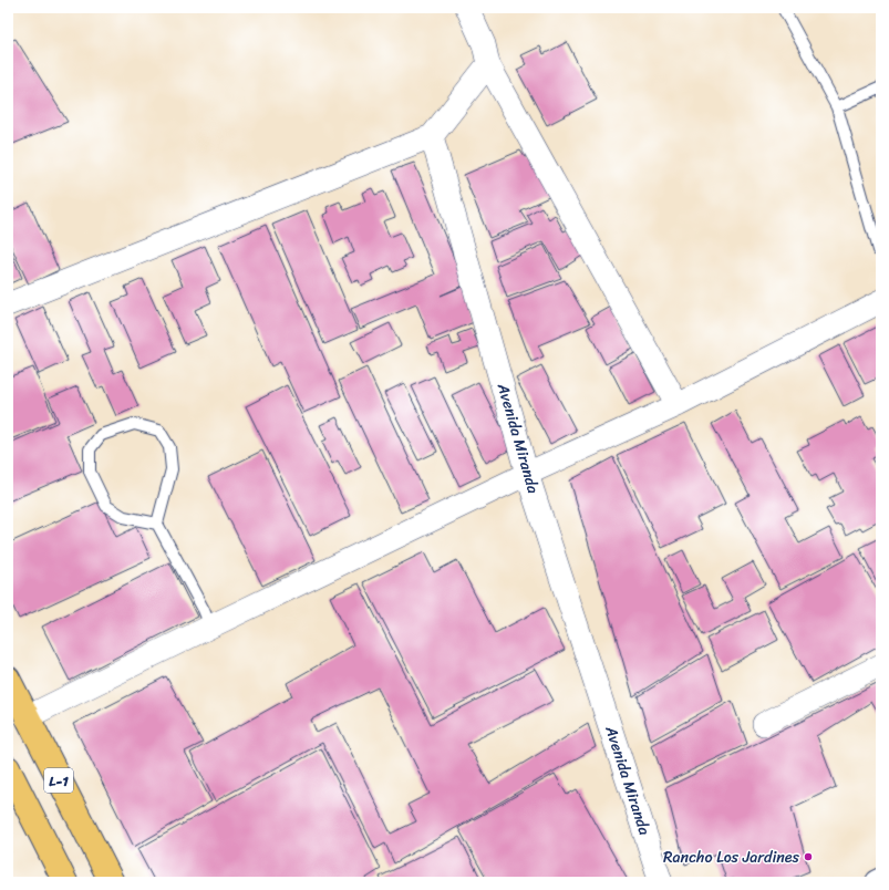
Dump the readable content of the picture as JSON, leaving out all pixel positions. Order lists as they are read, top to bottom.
{
  "streets": {
    "main road": ["L-1"],
    "street": ["Avenida Miranda"]
  },
  "places": ["Rancho Los Jardines"]
}
